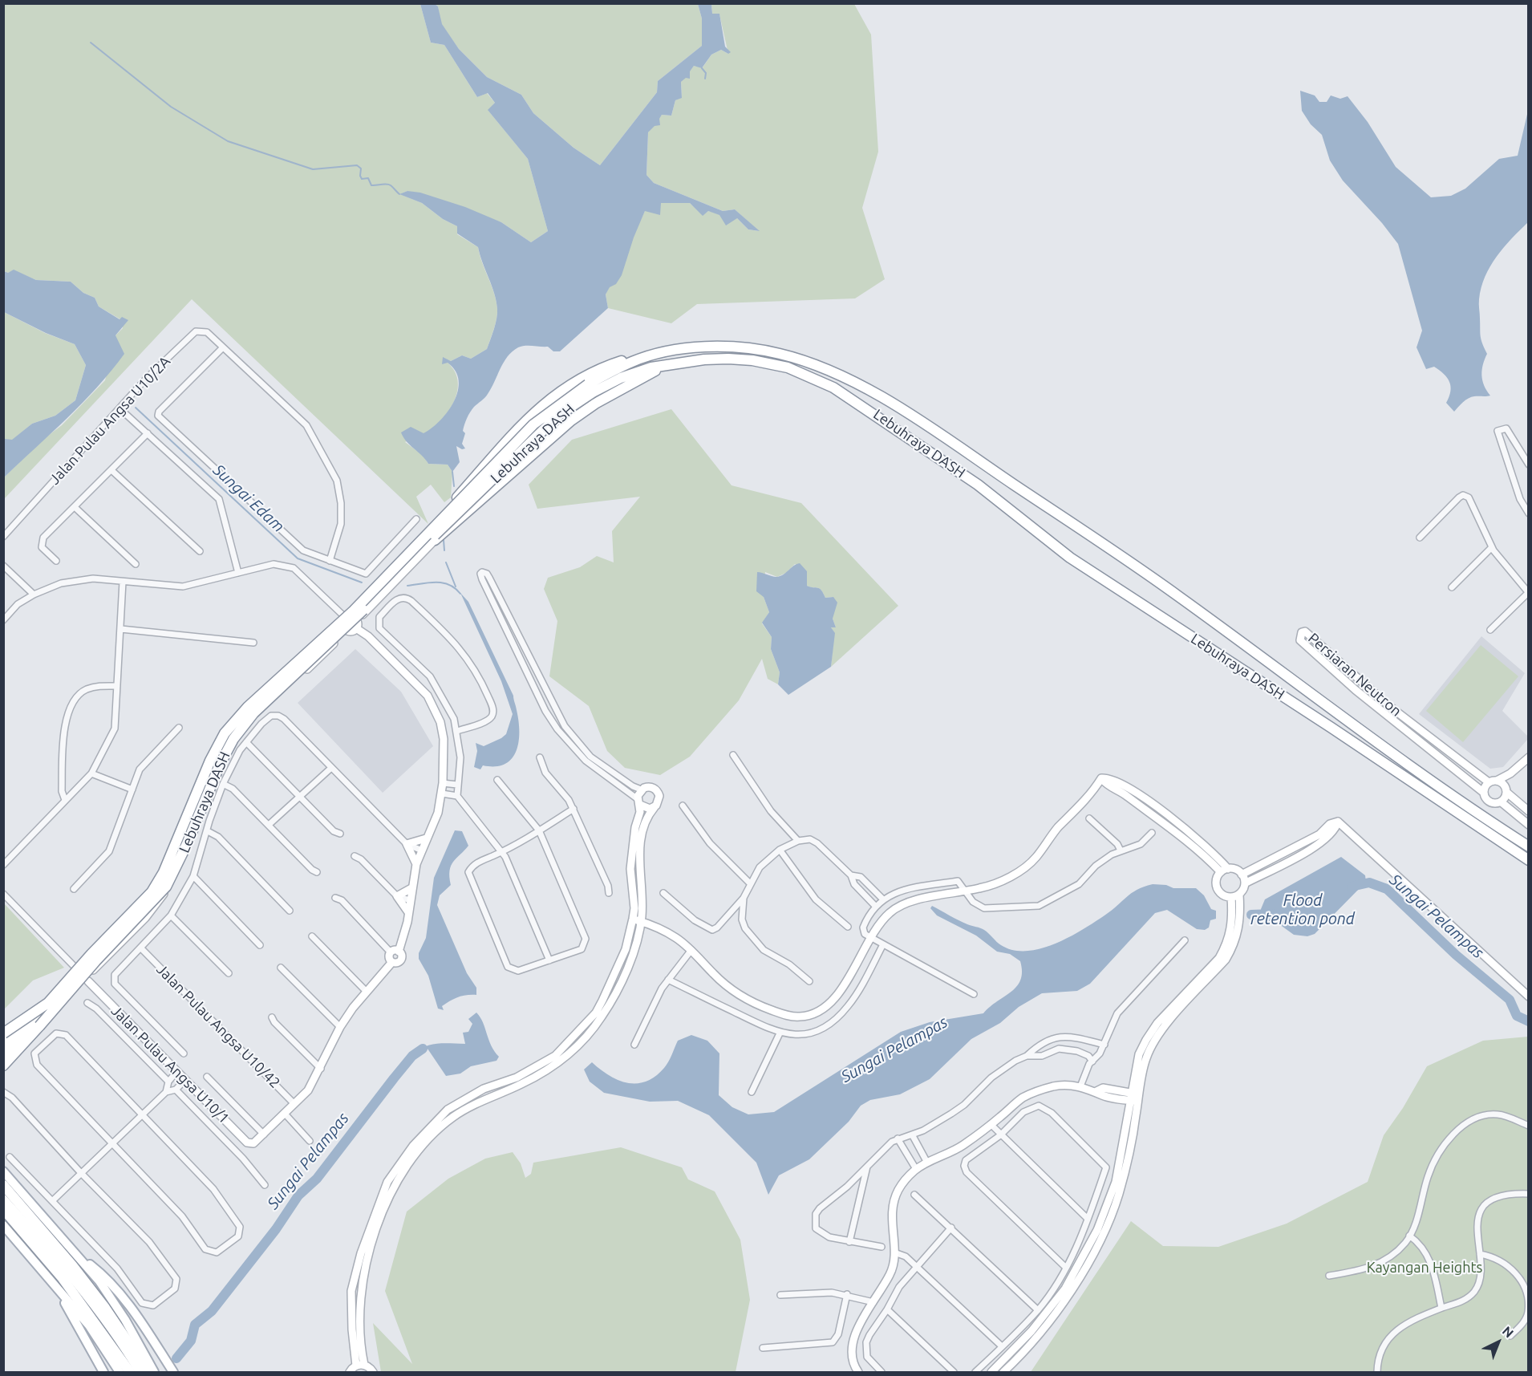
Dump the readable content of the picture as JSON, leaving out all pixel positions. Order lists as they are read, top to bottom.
{
  "streets": {
    "highway": ["Lebuhraya DASH"],
    "street": [
      "Jalan Pulau Angsa U10/2A",
      "Persiaran Neutron",
      "Jalan Pulau Angsa U10/42",
      "Jalan Pulau Angsa U10/1"
    ]
  },
  "water": ["Sungai Edam", "Flood retention pond", "Sungai Pelampas"],
  "parks": ["Kayangan Heights"],
  "north": "top right"
}
